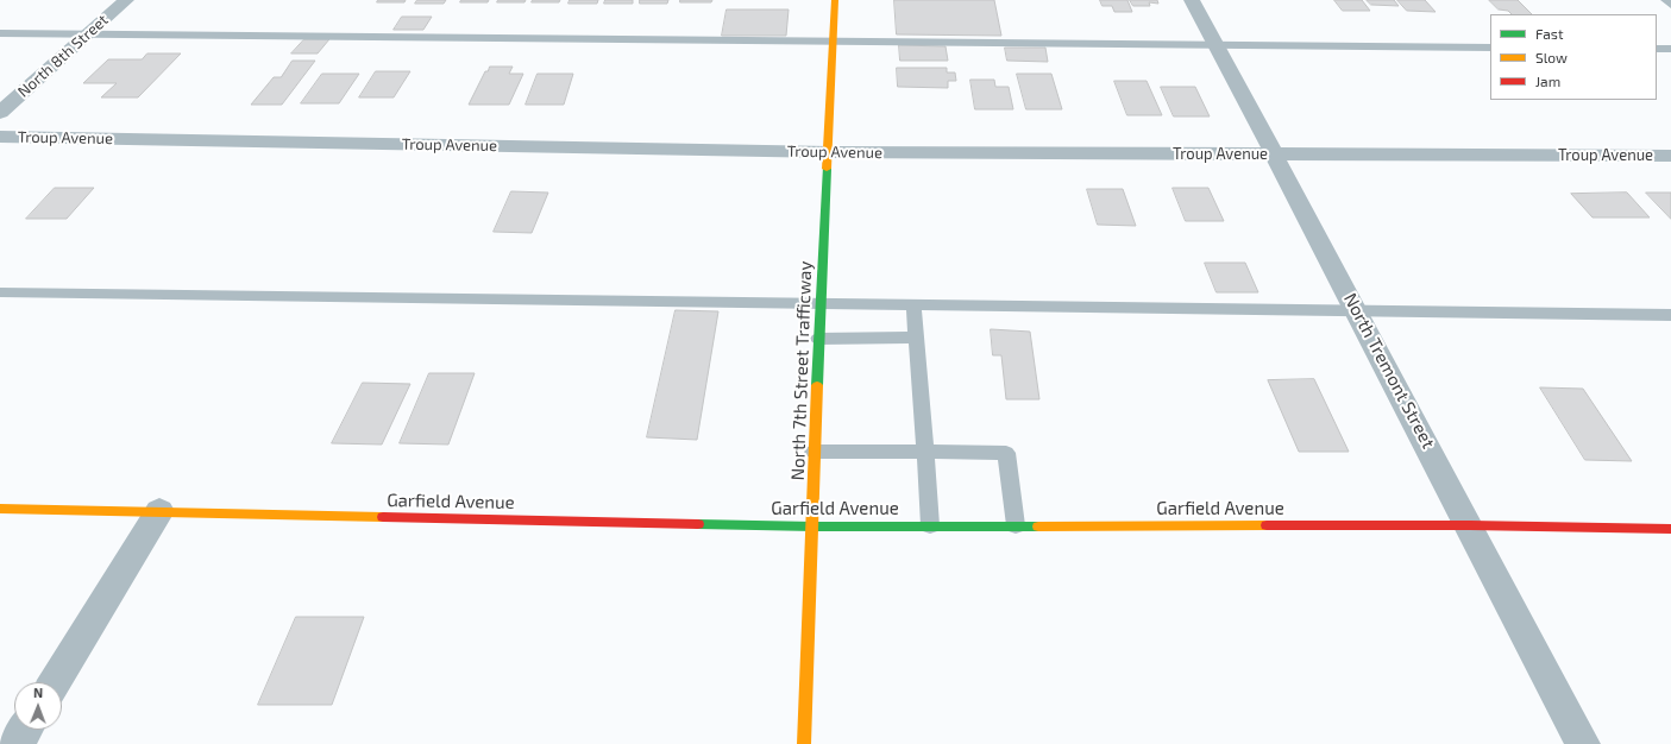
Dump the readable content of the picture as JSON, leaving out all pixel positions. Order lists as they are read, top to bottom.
{
  "streets": {
    "street": [
      "North 8th Street",
      "Troup Avenue",
      "North 7th Street Trafficway",
      "North Tremont Street",
      "Garfield Avenue"
    ]
  },
  "crossings": [
    ["Troup Avenue", "North 7th Street Trafficway"],
    ["Troup Avenue", "North Tremont Street"],
    ["North 7th Street Trafficway", "Garfield Avenue"],
    ["North Tremont Street", "Garfield Avenue"]
  ],
  "legend": ["Fast", "Slow", "Jam"],
  "north": "top"
}
